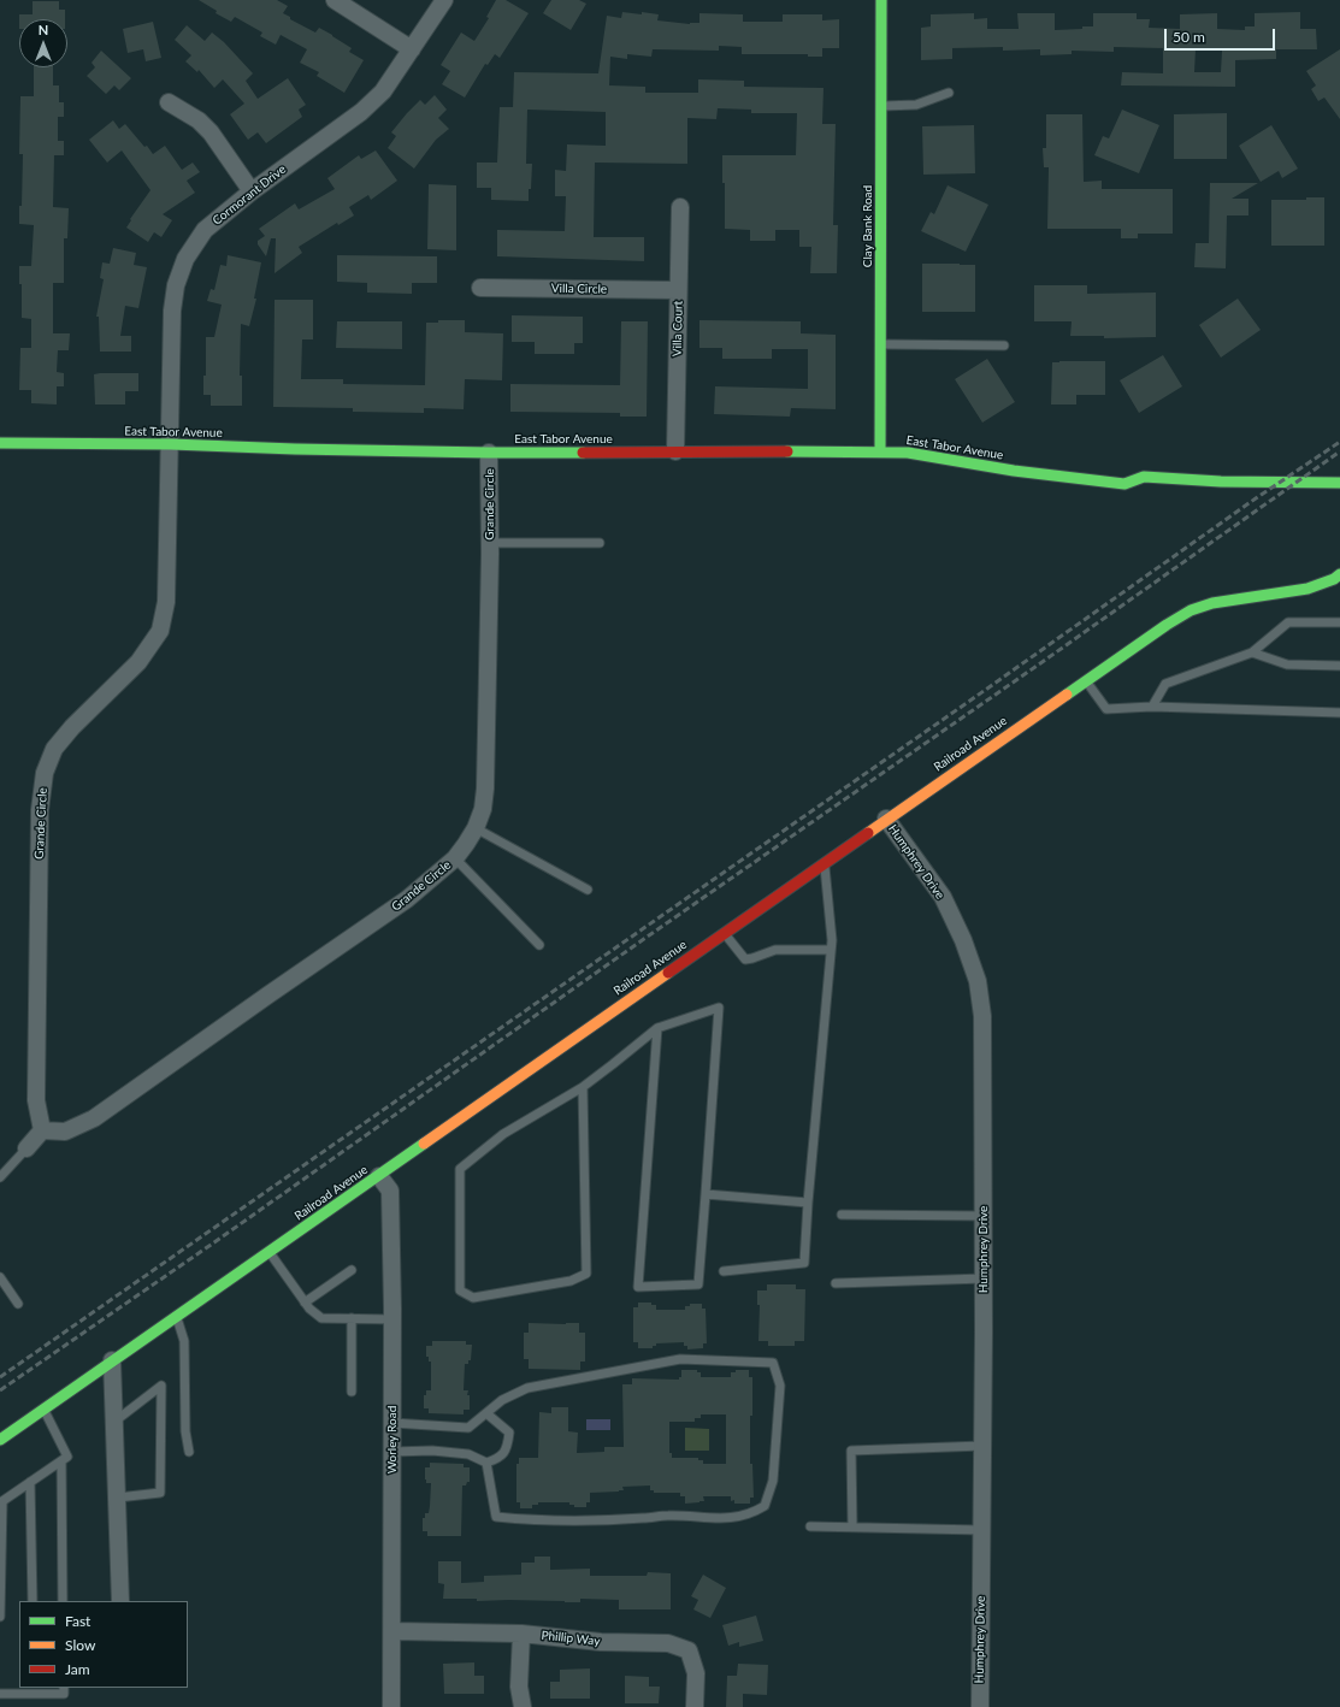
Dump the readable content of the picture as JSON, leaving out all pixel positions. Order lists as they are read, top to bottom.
{
  "streets": {
    "main road": ["Clay Bank Road", "East Tabor Avenue", "Railroad Avenue"],
    "street": [
      "Cormorant Drive",
      "Villa Circle",
      "Villa Court",
      "Grande Circle",
      "Humphrey Drive",
      "Worley Road",
      "Phillip Way"
    ]
  },
  "crossings": [
    ["Cormorant Drive", "East Tabor Avenue"],
    ["Cormorant Drive", "Grande Circle"],
    ["Clay Bank Road", "East Tabor Avenue"],
    ["Villa Circle", "Villa Court"],
    ["Villa Court", "East Tabor Avenue"],
    ["East Tabor Avenue", "Grande Circle"],
    ["Railroad Avenue", "Humphrey Drive"],
    ["Railroad Avenue", "Worley Road"],
    ["Worley Road", "Phillip Way"]
  ],
  "legend": ["Fast", "Slow", "Jam"],
  "scale_bar": "50 m",
  "north": "top"
}
